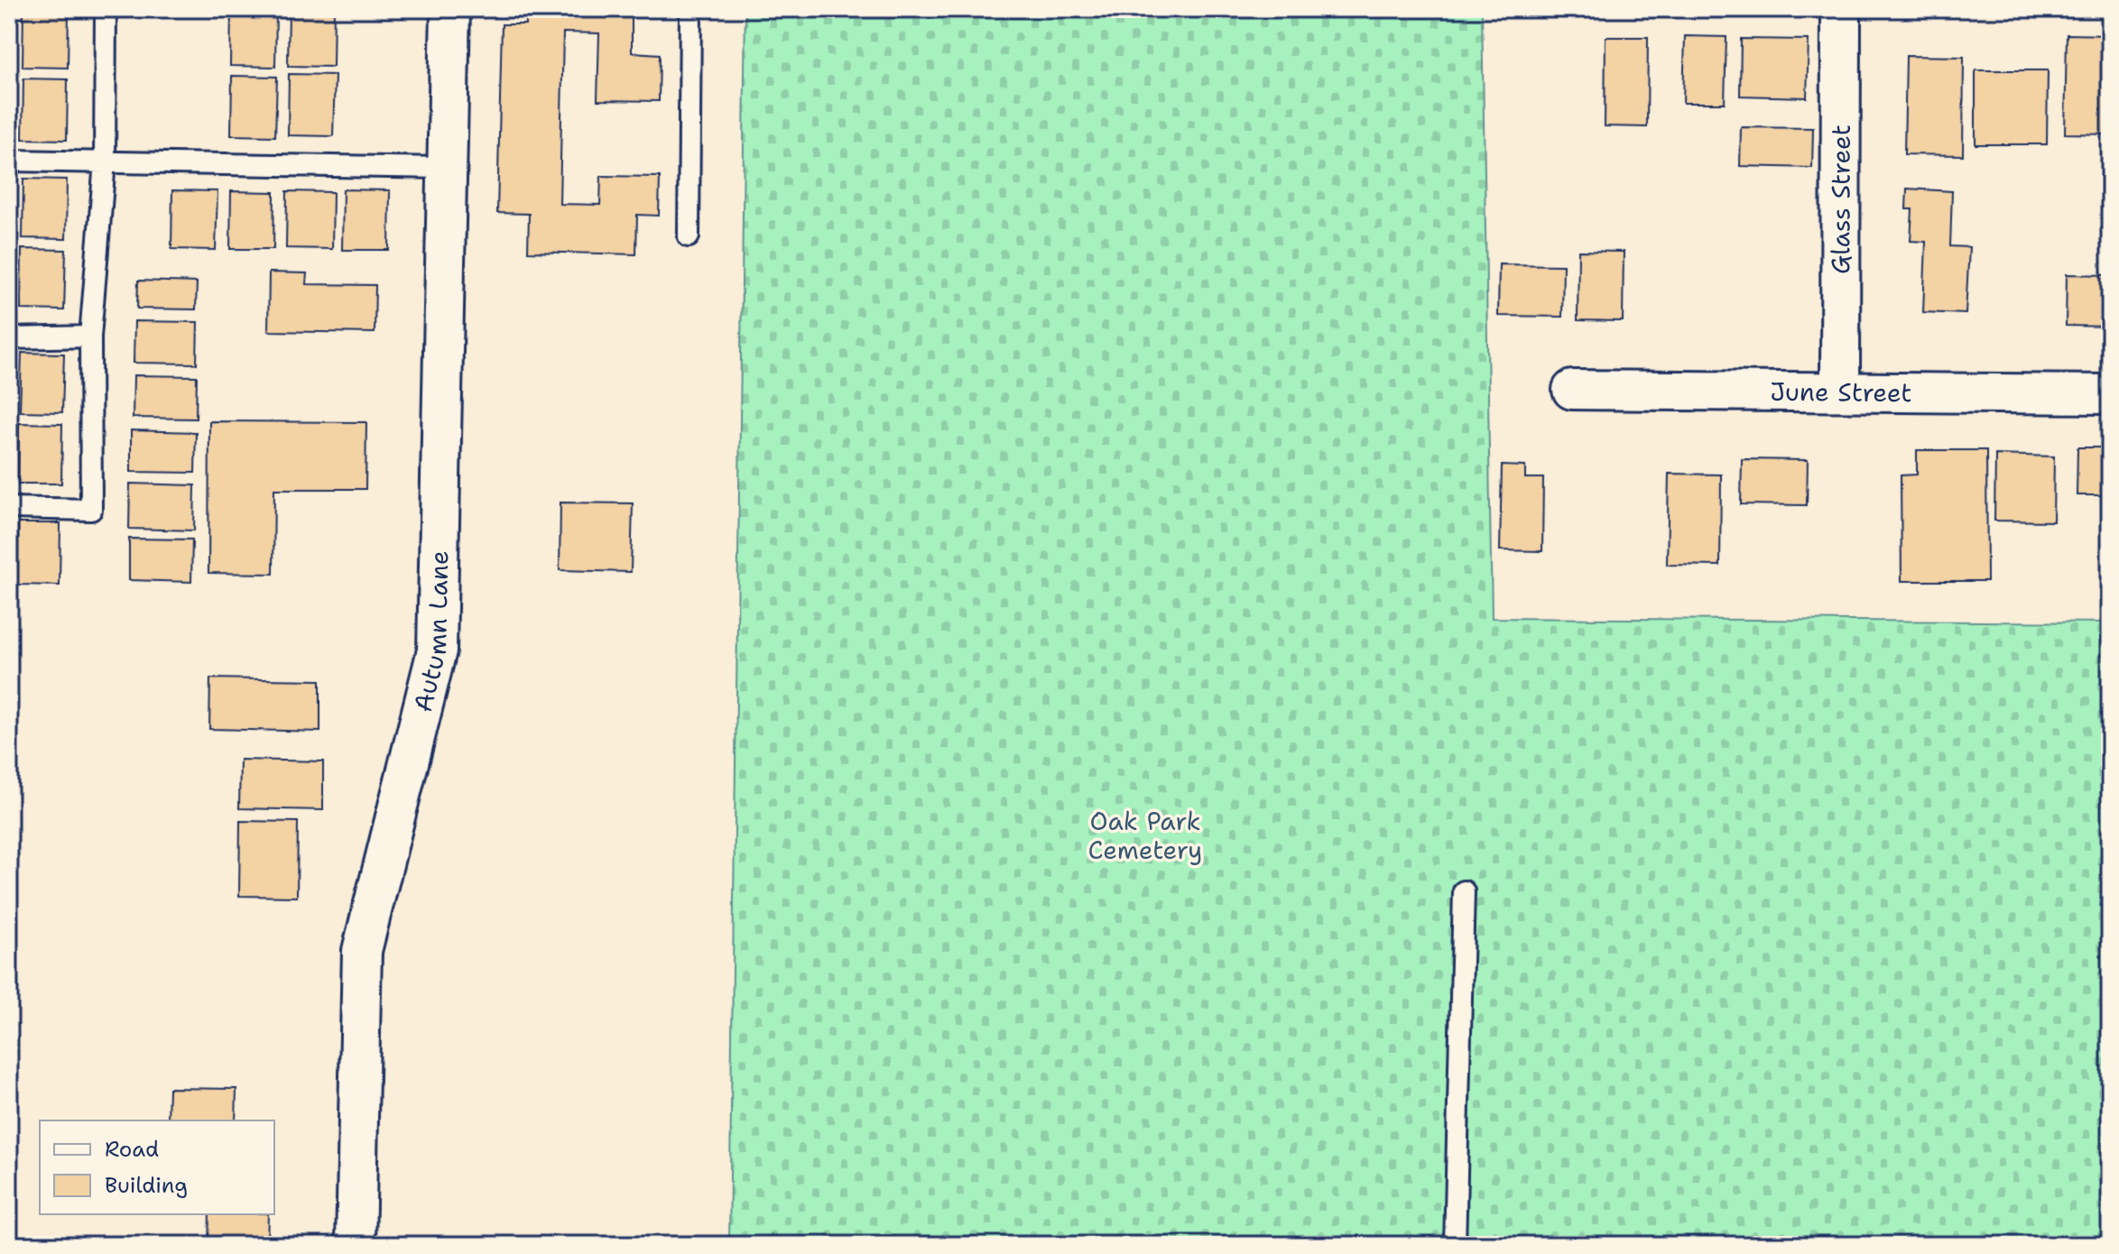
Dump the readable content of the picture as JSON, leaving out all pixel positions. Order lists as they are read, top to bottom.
{
  "streets": {
    "street": ["Glass Street", "June Street", "Autumn Lane"]
  },
  "crossings": [
    ["Glass Street", "June Street"]
  ],
  "parks": ["Oak Park Cemetery"],
  "legend": ["Road", "Building"]
}
